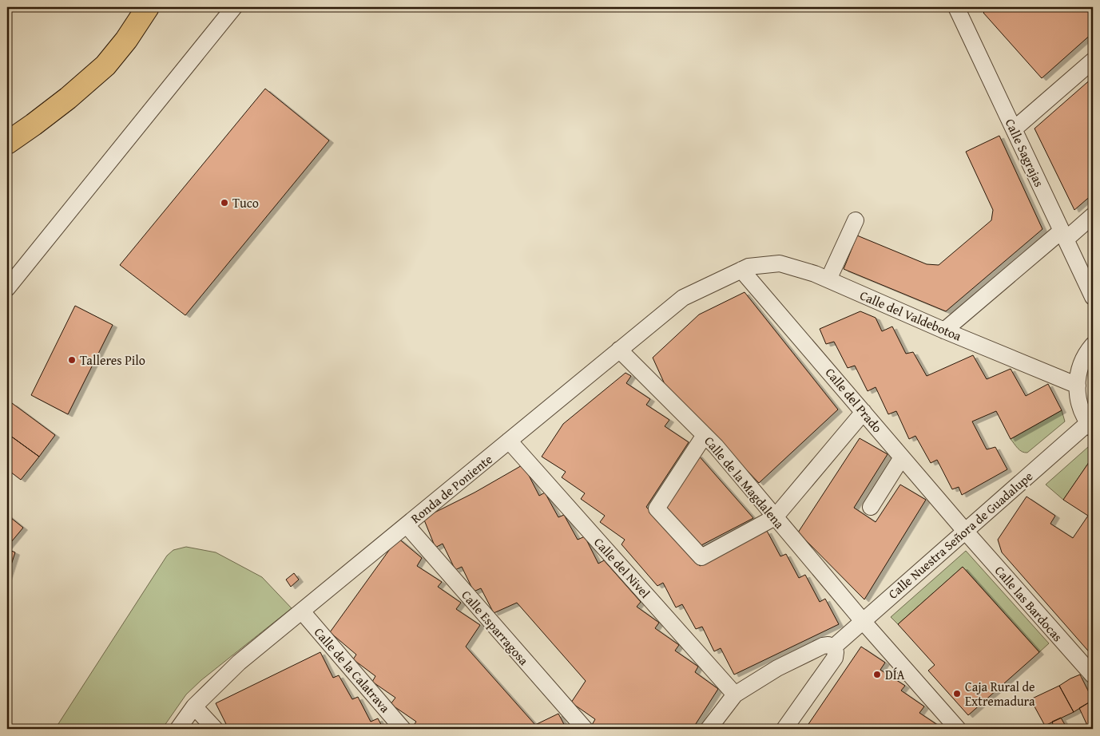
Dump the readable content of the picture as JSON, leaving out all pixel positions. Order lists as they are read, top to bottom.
{
  "streets": {
    "street": [
      "Calle Sagrajas",
      "Calle del Valdebotoa",
      "Calle del Prado",
      "Calle de la Magdalena",
      "Ronda de Poniente",
      "Calle Nuestra Señora de Guadalupe",
      "Calle del Nivel",
      "Calle las Bardocas",
      "Calle Esparragosa",
      "Calle de la Calatrava"
    ]
  },
  "crossings": [
    ["Calle del Valdebotoa", "Calle del Prado"],
    ["Calle del Valdebotoa", "Ronda de Poniente"],
    ["Calle del Prado", "Ronda de Poniente"],
    ["Calle del Prado", "Calle Nuestra Señora de Guadalupe"],
    ["Calle del Prado", "Calle las Bardocas"],
    ["Calle de la Magdalena", "Ronda de Poniente"],
    ["Calle de la Magdalena", "Calle Nuestra Señora de Guadalupe"],
    ["Ronda de Poniente", "Calle del Nivel"],
    ["Ronda de Poniente", "Calle Esparragosa"],
    ["Ronda de Poniente", "Calle de la Calatrava"],
    ["Calle Nuestra Señora de Guadalupe", "Calle las Bardocas"]
  ],
  "places": [
    "Tuco",
    "Talleres Pilo",
    "DÍA",
    "Caja Rural de Extremadura"
  ]
}
